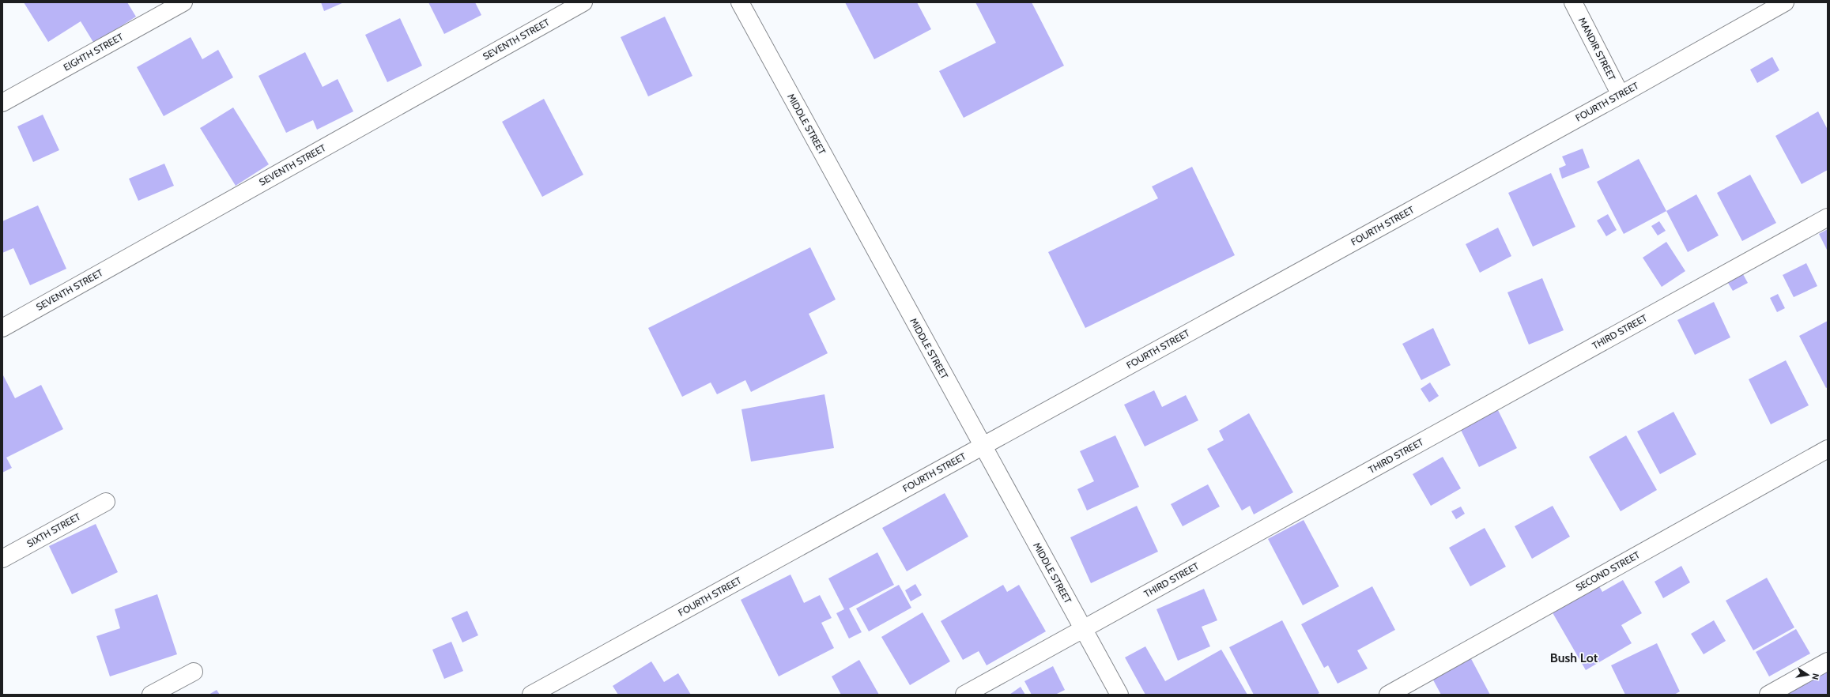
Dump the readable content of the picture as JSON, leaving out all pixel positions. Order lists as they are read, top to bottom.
{
  "streets": {
    "street": [
      "SEVENTH STREET",
      "MANDIR STREET",
      "EIGHTH STREET",
      "FOURTH STREET",
      "MIDDLE STREET",
      "THIRD STREET",
      "SIXTH STREET",
      "SECOND STREET"
    ]
  },
  "crossings": [
    ["MANDIR STREET", "FOURTH STREET"],
    ["FOURTH STREET", "MIDDLE STREET"],
    ["MIDDLE STREET", "THIRD STREET"]
  ],
  "districts": ["Bush Lot"],
  "north": "right"
}
